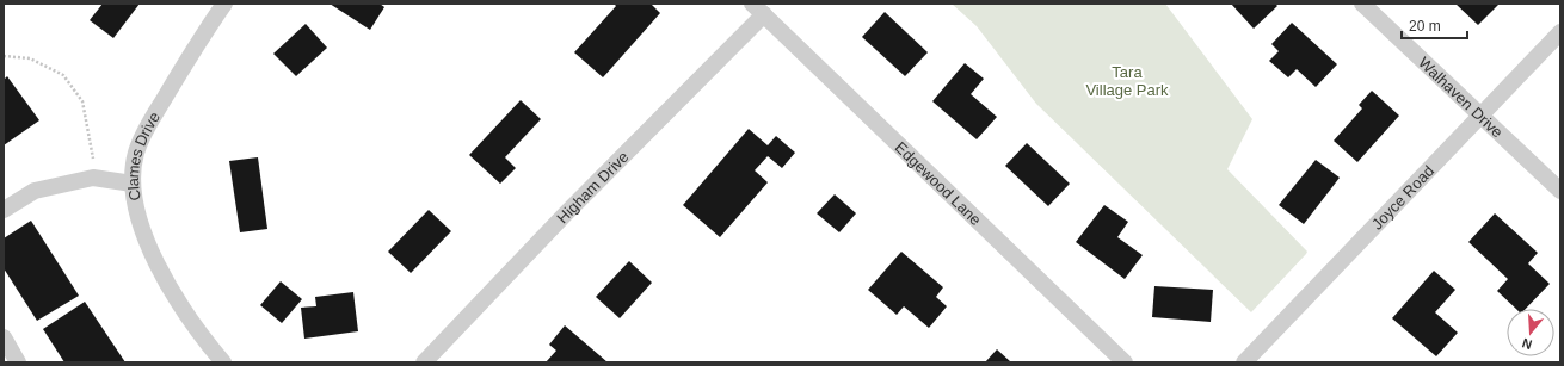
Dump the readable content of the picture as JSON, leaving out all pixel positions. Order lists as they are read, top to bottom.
{
  "streets": {
    "street": [
      "Walhaven Drive",
      "Clames Drive",
      "Edgewood Lane",
      "Higham Drive",
      "Joyce Road"
    ]
  },
  "crossings": [
    ["Walhaven Drive", "Joyce Road"],
    ["Edgewood Lane", "Higham Drive"]
  ],
  "parks": ["Tara Village Park"],
  "scale_bar": "20 m",
  "north": "bottom"
}
